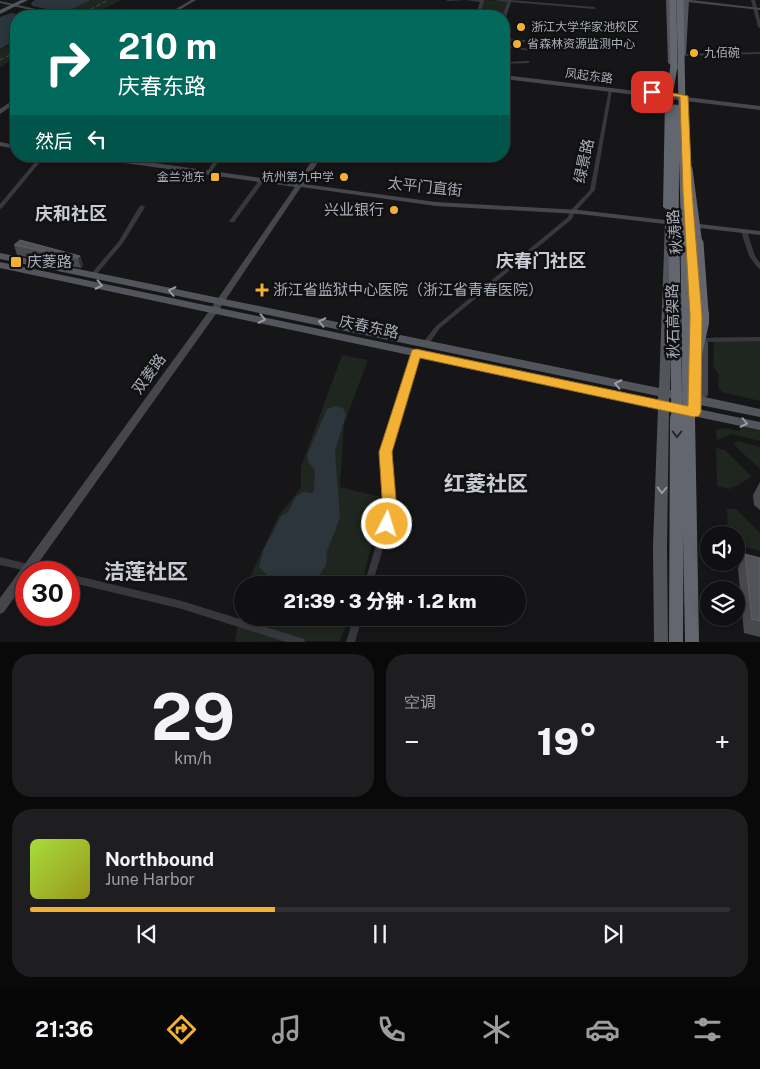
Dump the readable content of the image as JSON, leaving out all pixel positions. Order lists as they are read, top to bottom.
{
  "streets": {
    "highway": ["秋石高架路"],
    "main road": ["凤起东路", "秋涛路", "庆春东路"],
    "street": ["绿景路", "太平门直街", "双菱路"]
  },
  "crossings": [
    ["凤起东路", "绿景路"],
    ["凤起东路", "秋涛路"],
    ["绿景路", "太平门直街"],
    ["绿景路", "庆春东路"],
    ["太平门直街", "秋涛路"],
    ["太平门直街", "双菱路"],
    ["秋涛路", "秋石高架路"],
    ["秋涛路", "庆春东路"],
    ["庆春东路", "双菱路"]
  ],
  "districts": [
    "庆和社区",
    "庆春门社区",
    "红菱社区",
    "洁莲社区"
  ],
  "places": {
    "other": [
      "浙江大学华家池校区",
      "省森林资源监测中心",
      "九佰碗",
      "杭州第九中学",
      "兴业银行"
    ],
    "transit": ["金兰池东", "庆菱路"],
    "health": ["浙江省监狱中心医院（浙江省青春医院）"]
  },
  "page": {
    "turn": ["210 m", "庆春东路"],
    "then": "然后",
    "limit": "30",
    "trip": "21:39 · 3 分钟 · 1.2 km",
    "tile": [
      ["29", "km/h"],
      "空调"
    ],
    "heat": ["−", "19°", "+"],
    "song": ["Northbound", "June Harbor"],
    "tabs": "21:36"
  }
}
